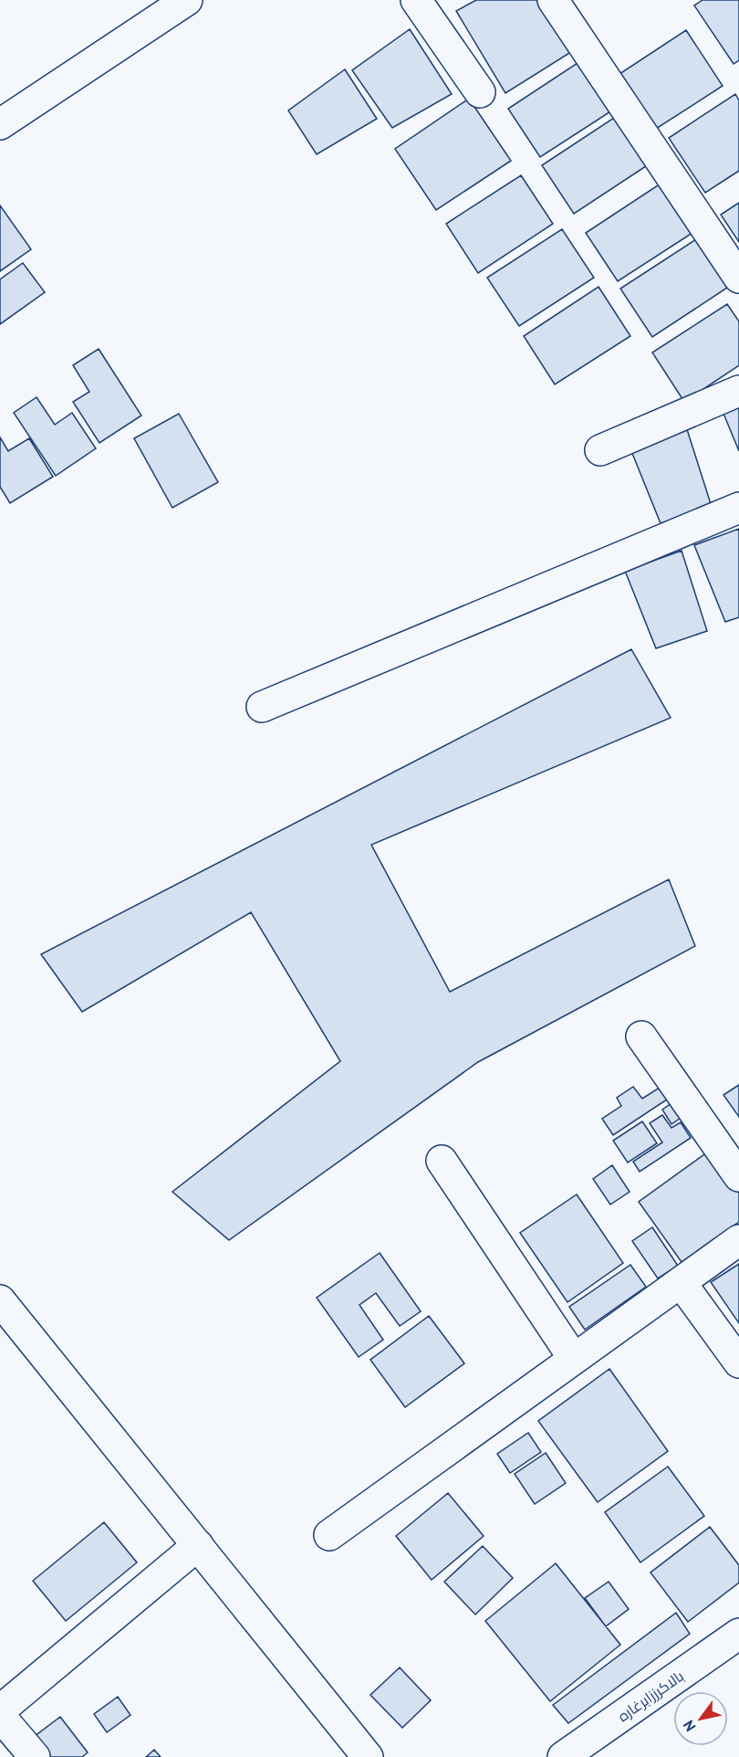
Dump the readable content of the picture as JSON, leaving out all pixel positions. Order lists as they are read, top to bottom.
{
  "streets": {
    "street": ["بالاکرززابرغاره"]
  },
  "north": "bottom left"
}
